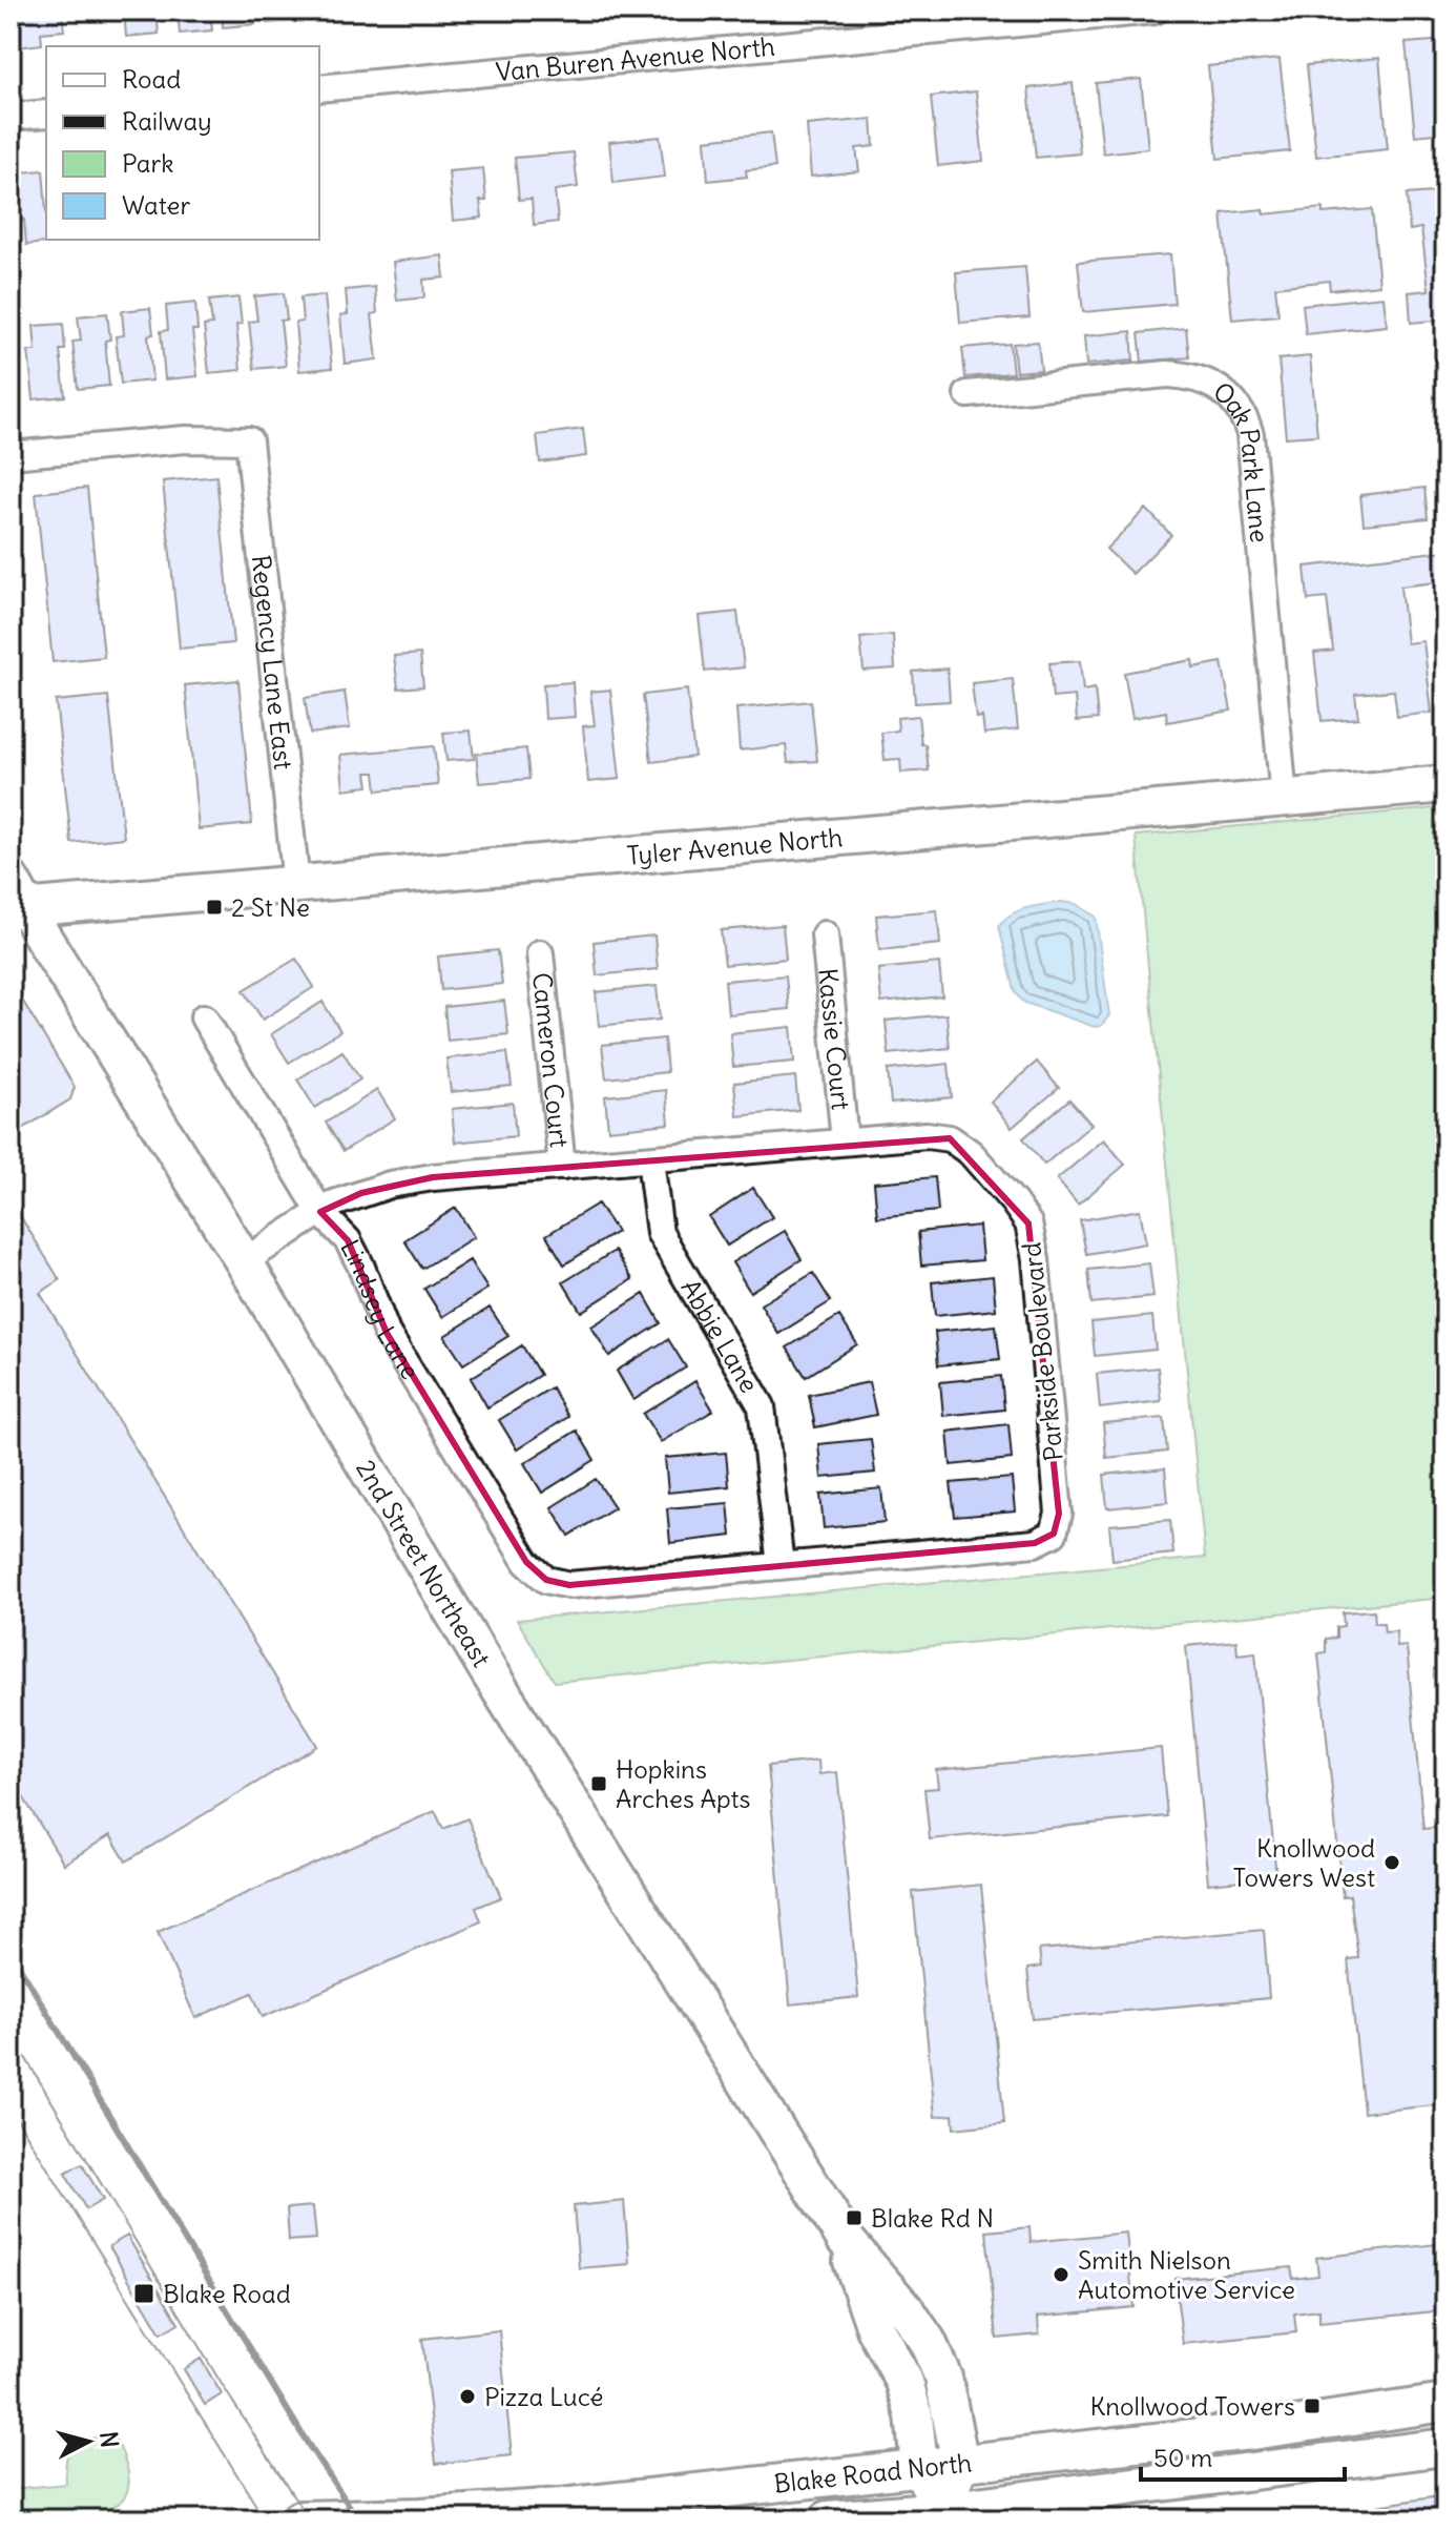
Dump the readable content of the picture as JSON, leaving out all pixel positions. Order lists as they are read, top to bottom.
{
  "streets": {
    "street": [
      "Van Buren Avenue North",
      "Oak Park Lane",
      "Regency Lane East",
      "Tyler Avenue North",
      "Kassie Court",
      "Cameron Court",
      "Lindsey Lane",
      "Abbie Lane",
      "Parkside Boulevard",
      "2nd Street Northeast",
      "Blake Road North"
    ]
  },
  "crossings": [
    ["Oak Park Lane", "Tyler Avenue North"],
    ["Regency Lane East", "Tyler Avenue North"],
    ["Tyler Avenue North", "2nd Street Northeast"],
    ["Kassie Court", "Parkside Boulevard"],
    ["Cameron Court", "Parkside Boulevard"],
    ["Lindsey Lane", "Parkside Boulevard"],
    ["Abbie Lane", "Parkside Boulevard"],
    ["Parkside Boulevard", "2nd Street Northeast"],
    ["2nd Street Northeast", "Blake Road North"]
  ],
  "places": {
    "transit": [
      "2 St Ne",
      "Hopkins Arches Apts",
      "Blake Rd N",
      "Blake Road",
      "Knollwood Towers"
    ],
    "other": ["Knollwood Towers West", "Smith Nielson Automotive Service", "Pizza Lucé"]
  },
  "legend": [
    "Road",
    "Railway",
    "Park",
    "Water"
  ],
  "scale_bar": "50 m",
  "north": "right"
}
